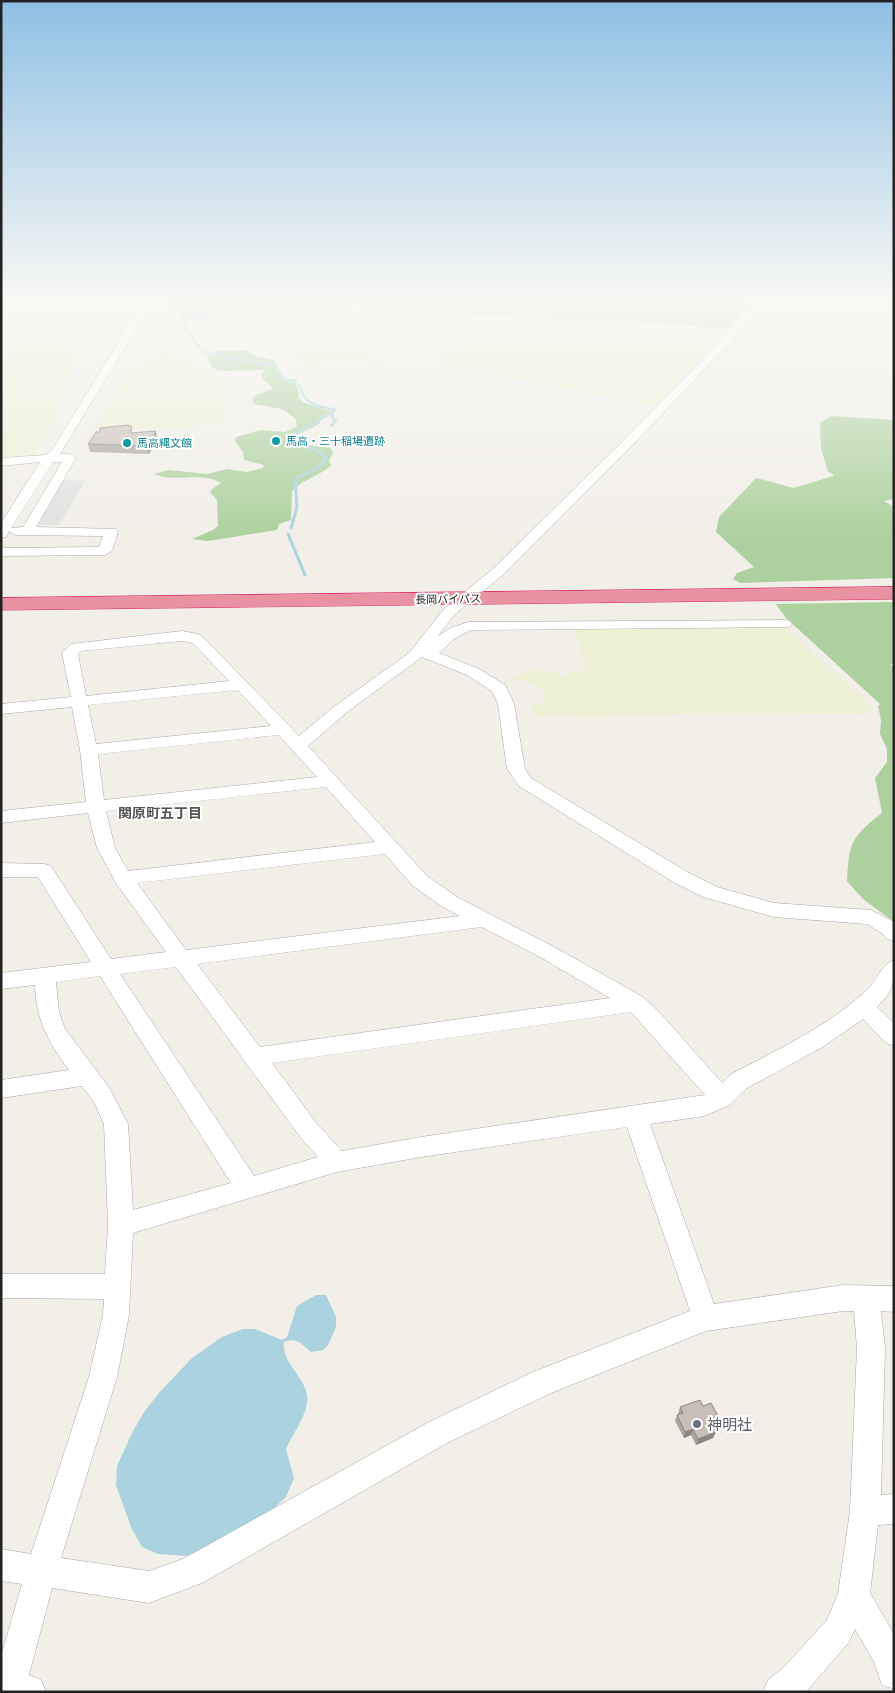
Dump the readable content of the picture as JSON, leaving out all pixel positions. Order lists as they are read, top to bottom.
{
  "streets": {
    "highway": ["長岡バイパス"]
  },
  "districts": ["関原町五丁目"],
  "places": ["馬高・三十稲場遺跡", "馬高縄文館", "神明社"]
}
